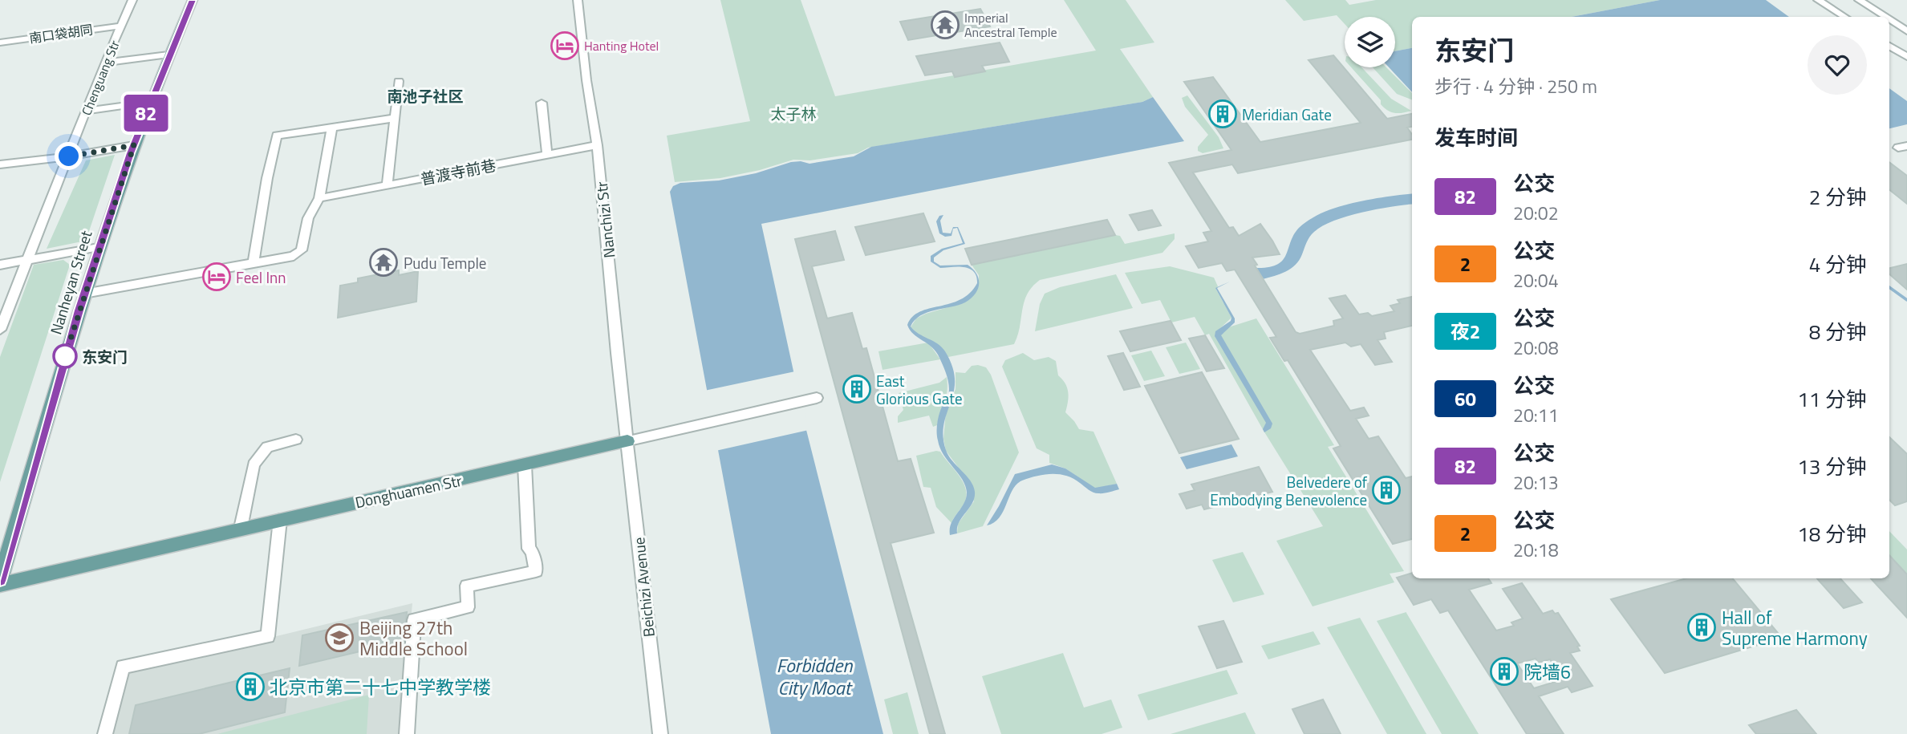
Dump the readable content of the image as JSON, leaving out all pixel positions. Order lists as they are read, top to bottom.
{
  "streets": {
    "main road": ["Nanheyan Street", "Donghuamen Str"],
    "street": [
      "南口袋胡同",
      "Chenguang Str",
      "普渡寺前巷",
      "Nanchizi Str",
      "Beichizi Avenue"
    ]
  },
  "crossings": [
    ["南口袋胡同", "Chenguang Str"],
    ["普渡寺前巷", "Nanchizi Str"],
    ["Nanchizi Str", "Donghuamen Str"],
    ["Nanchizi Str", "Beichizi Avenue"],
    ["Nanheyan Street", "Donghuamen Str"],
    ["Donghuamen Str", "Beichizi Avenue"]
  ],
  "districts": ["南池子社区"],
  "water": ["Forbidden City Moat"],
  "parks": ["太子林"],
  "places": {
    "temple": ["Imperial Ancestral Temple", "Pudu Temple"],
    "hotel": ["Hanting Hotel", "Feel Inn"],
    "building": [
      "Meridian Gate",
      "East Glorious Gate",
      "Belvedere of Embodying Benevolence",
      "Hall of Supreme Harmony",
      "院墙6",
      "北京市第二十七中学教学楼"
    ],
    "other": ["东安门"],
    "school or university": ["Beijing 27th Middle School"]
  },
  "lines": ["bus line 82"],
  "page": {
    "on_map": "82",
    "heading": [
      ["东安门", "步行 · 4 分钟 · 250 m"],
      "发车时间"
    ],
    "list": [
      {
        "mark": "82",
        "name": "公交",
        "note": "20:02",
        "value": "2 分钟"
      },
      {
        "mark": "2",
        "name": "公交",
        "note": "20:04",
        "value": "4 分钟"
      },
      {
        "mark": "夜2",
        "name": "公交",
        "note": "20:08",
        "value": "8 分钟"
      },
      {
        "mark": "60",
        "name": "公交",
        "note": "20:11",
        "value": "11 分钟"
      },
      {
        "mark": "82",
        "name": "公交",
        "note": "20:13",
        "value": "13 分钟"
      },
      {
        "mark": "2",
        "name": "公交",
        "note": "20:18",
        "value": "18 分钟"
      }
    ]
  }
}
